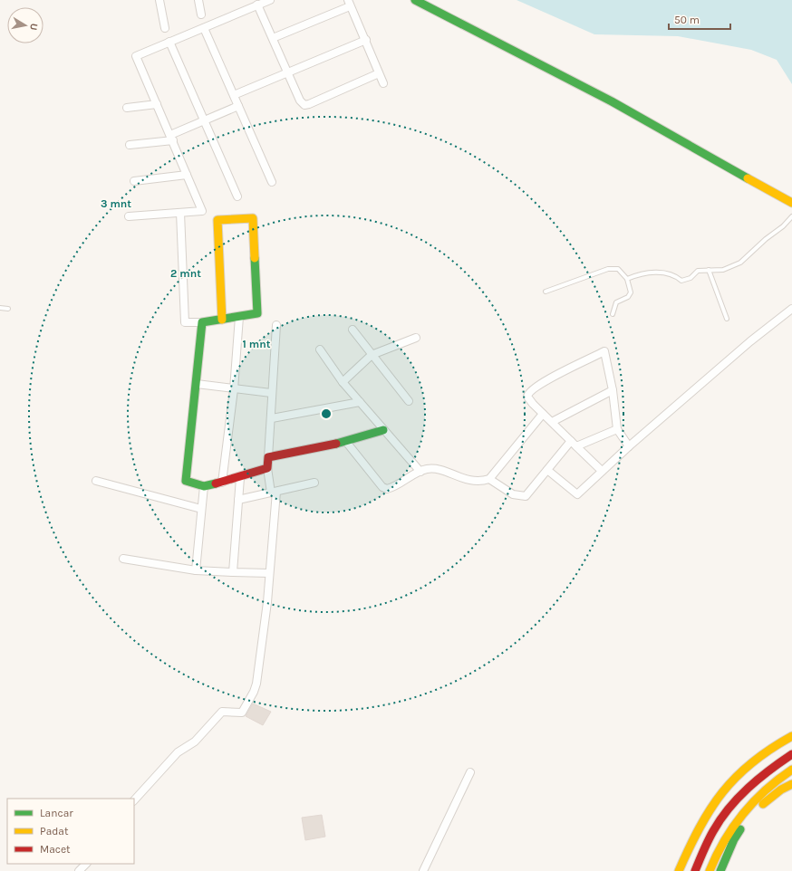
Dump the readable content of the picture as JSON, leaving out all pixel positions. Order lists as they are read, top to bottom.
{
  "legend": ["Lancar", "Padat", "Macet"],
  "scale_bar": "50 m",
  "north": "right",
  "rings": ["3 mnt", "2 mnt", "1 mnt"]
}
